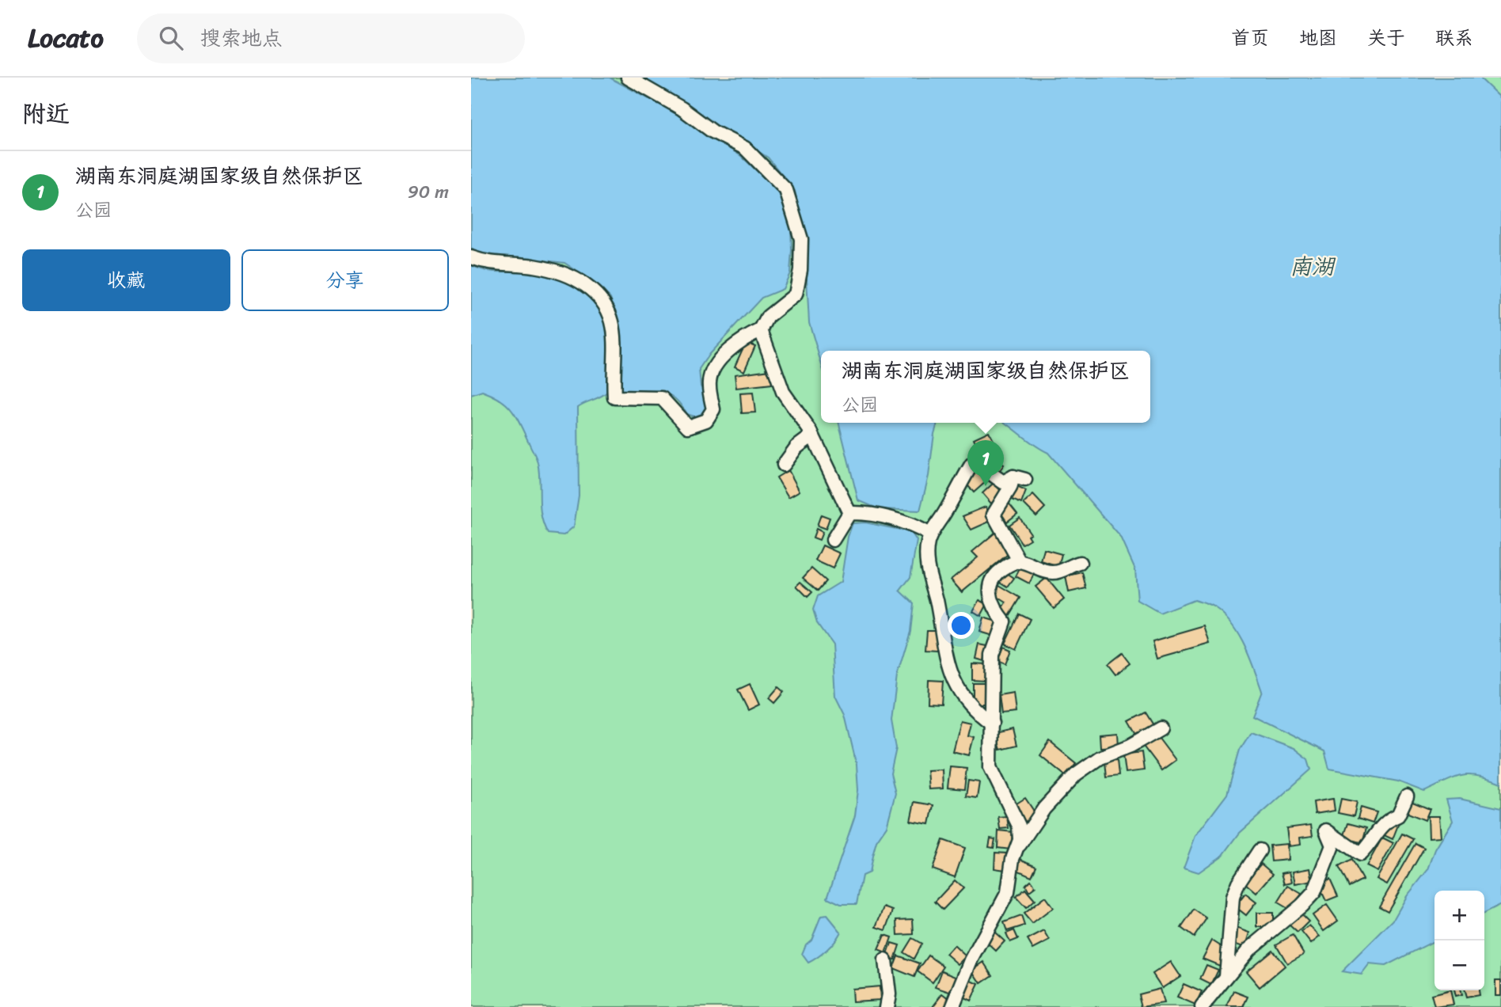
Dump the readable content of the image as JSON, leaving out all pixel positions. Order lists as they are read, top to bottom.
{
  "water": ["南湖"],
  "page": {
    "header": "Locato",
    "search": "搜索地点",
    "nav": [
      "首页",
      "地图",
      "关于",
      "联系"
    ],
    "heading": "附近",
    "list": [
      {
        "mark": "1",
        "name": "湖南东洞庭湖国家级自然保护区",
        "note": "公园",
        "value": "90 m"
      }
    ],
    "buttons": ["收藏", "分享"],
    "popup": ["湖南东洞庭湖国家级自然保护区", "公园"],
    "pins": "1",
    "map_buttons": ["+", "−"]
  }
}
